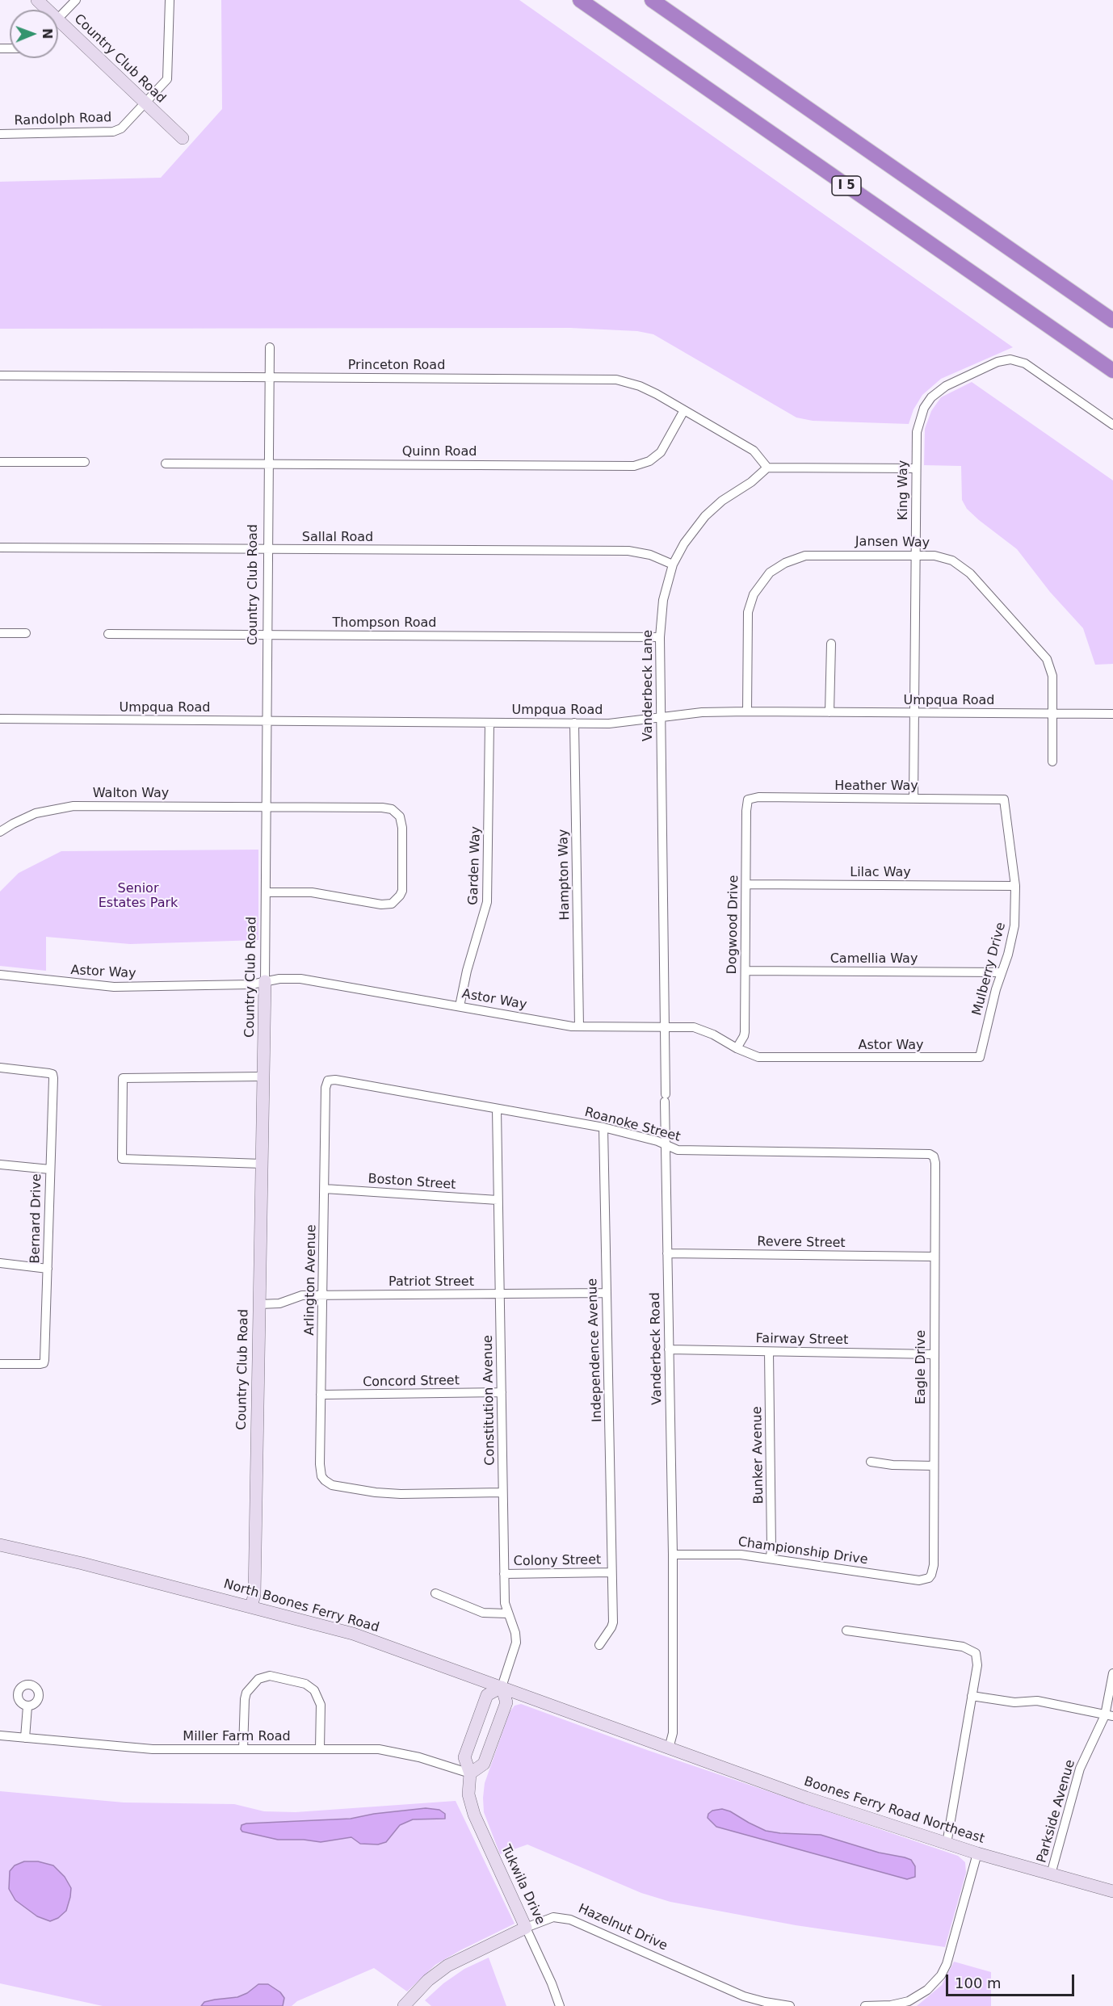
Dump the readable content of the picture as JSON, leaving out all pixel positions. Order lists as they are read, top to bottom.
{
  "streets": {
    "highway": ["I 5"],
    "street": [
      "Country Club Road",
      "Randolph Road",
      "Princeton Road",
      "Quinn Road",
      "King Way",
      "Sallal Road",
      "Jansen Way",
      "Thompson Road",
      "Vanderbeck Lane",
      "Umpqua Road",
      "Heather Way",
      "Walton Way",
      "Garden Way",
      "Lilac Way",
      "Hampton Way",
      "Dogwood Drive",
      "Camellia Way",
      "Mulberry Drive",
      "Astor Way",
      "Roanoke Street",
      "Boston Street",
      "Bernard Drive",
      "Revere Street",
      "Arlington Avenue",
      "Patriot Street",
      "Fairway Street",
      "Vanderbeck Road",
      "Independence Avenue",
      "Eagle Drive",
      "Concord Street",
      "Constitution Avenue",
      "Bunker Avenue",
      "Championship Drive",
      "Colony Street",
      "North Boones Ferry Road",
      "Miller Farm Road",
      "Boones Ferry Road Northeast",
      "Parkside Avenue",
      "Tukwila Drive",
      "Hazelnut Drive"
    ]
  },
  "crossings": [
    ["Country Club Road", "Randolph Road"],
    ["Country Club Road", "Princeton Road"],
    ["Country Club Road", "Quinn Road"],
    ["Country Club Road", "Sallal Road"],
    ["Country Club Road", "Thompson Road"],
    ["Country Club Road", "Umpqua Road"],
    ["Country Club Road", "Walton Way"],
    ["Country Club Road", "Astor Way"],
    ["Country Club Road", "Patriot Street"],
    ["Country Club Road", "North Boones Ferry Road"],
    ["Princeton Road", "Quinn Road"],
    ["Princeton Road", "Vanderbeck Lane"],
    ["King Way", "Jansen Way"],
    ["King Way", "Umpqua Road"],
    ["King Way", "Heather Way"],
    ["Sallal Road", "Vanderbeck Lane"],
    ["Jansen Way", "Umpqua Road"],
    ["Thompson Road", "Vanderbeck Lane"],
    ["Vanderbeck Lane", "Umpqua Road"],
    ["Vanderbeck Lane", "Astor Way"],
    ["Vanderbeck Lane", "Vanderbeck Road"],
    ["Umpqua Road", "Garden Way"],
    ["Umpqua Road", "Hampton Way"],
    ["Heather Way", "Dogwood Drive"],
    ["Heather Way", "Mulberry Drive"],
    ["Garden Way", "Astor Way"],
    ["Lilac Way", "Dogwood Drive"],
    ["Lilac Way", "Mulberry Drive"],
    ["Hampton Way", "Astor Way"],
    ["Dogwood Drive", "Camellia Way"],
    ["Dogwood Drive", "Astor Way"],
    ["Camellia Way", "Mulberry Drive"],
    ["Mulberry Drive", "Astor Way"],
    ["Roanoke Street", "Arlington Avenue"],
    ["Roanoke Street", "Vanderbeck Road"],
    ["Roanoke Street", "Independence Avenue"],
    ["Roanoke Street", "Eagle Drive"],
    ["Roanoke Street", "Constitution Avenue"],
    ["Boston Street", "Arlington Avenue"],
    ["Boston Street", "Constitution Avenue"],
    ["Revere Street", "Vanderbeck Road"],
    ["Revere Street", "Eagle Drive"],
    ["Arlington Avenue", "Patriot Street"],
    ["Arlington Avenue", "Concord Street"],
    ["Arlington Avenue", "Constitution Avenue"],
    ["Patriot Street", "Independence Avenue"],
    ["Patriot Street", "Constitution Avenue"],
    ["Fairway Street", "Vanderbeck Road"],
    ["Fairway Street", "Eagle Drive"],
    ["Fairway Street", "Bunker Avenue"],
    ["Vanderbeck Road", "Championship Drive"],
    ["Vanderbeck Road", "North Boones Ferry Road"],
    ["Vanderbeck Road", "Boones Ferry Road Northeast"],
    ["Independence Avenue", "Colony Street"],
    ["Eagle Drive", "Championship Drive"],
    ["Concord Street", "Constitution Avenue"],
    ["Constitution Avenue", "Colony Street"],
    ["Constitution Avenue", "North Boones Ferry Road"],
    ["Constitution Avenue", "Tukwila Drive"],
    ["Bunker Avenue", "Championship Drive"],
    ["North Boones Ferry Road", "Boones Ferry Road Northeast"],
    ["North Boones Ferry Road", "Tukwila Drive"],
    ["Miller Farm Road", "Tukwila Drive"],
    ["Boones Ferry Road Northeast", "Parkside Avenue"],
    ["Tukwila Drive", "Hazelnut Drive"]
  ],
  "parks": ["Senior Estates Park"],
  "scale_bar": "100 m",
  "north": "right"
}
